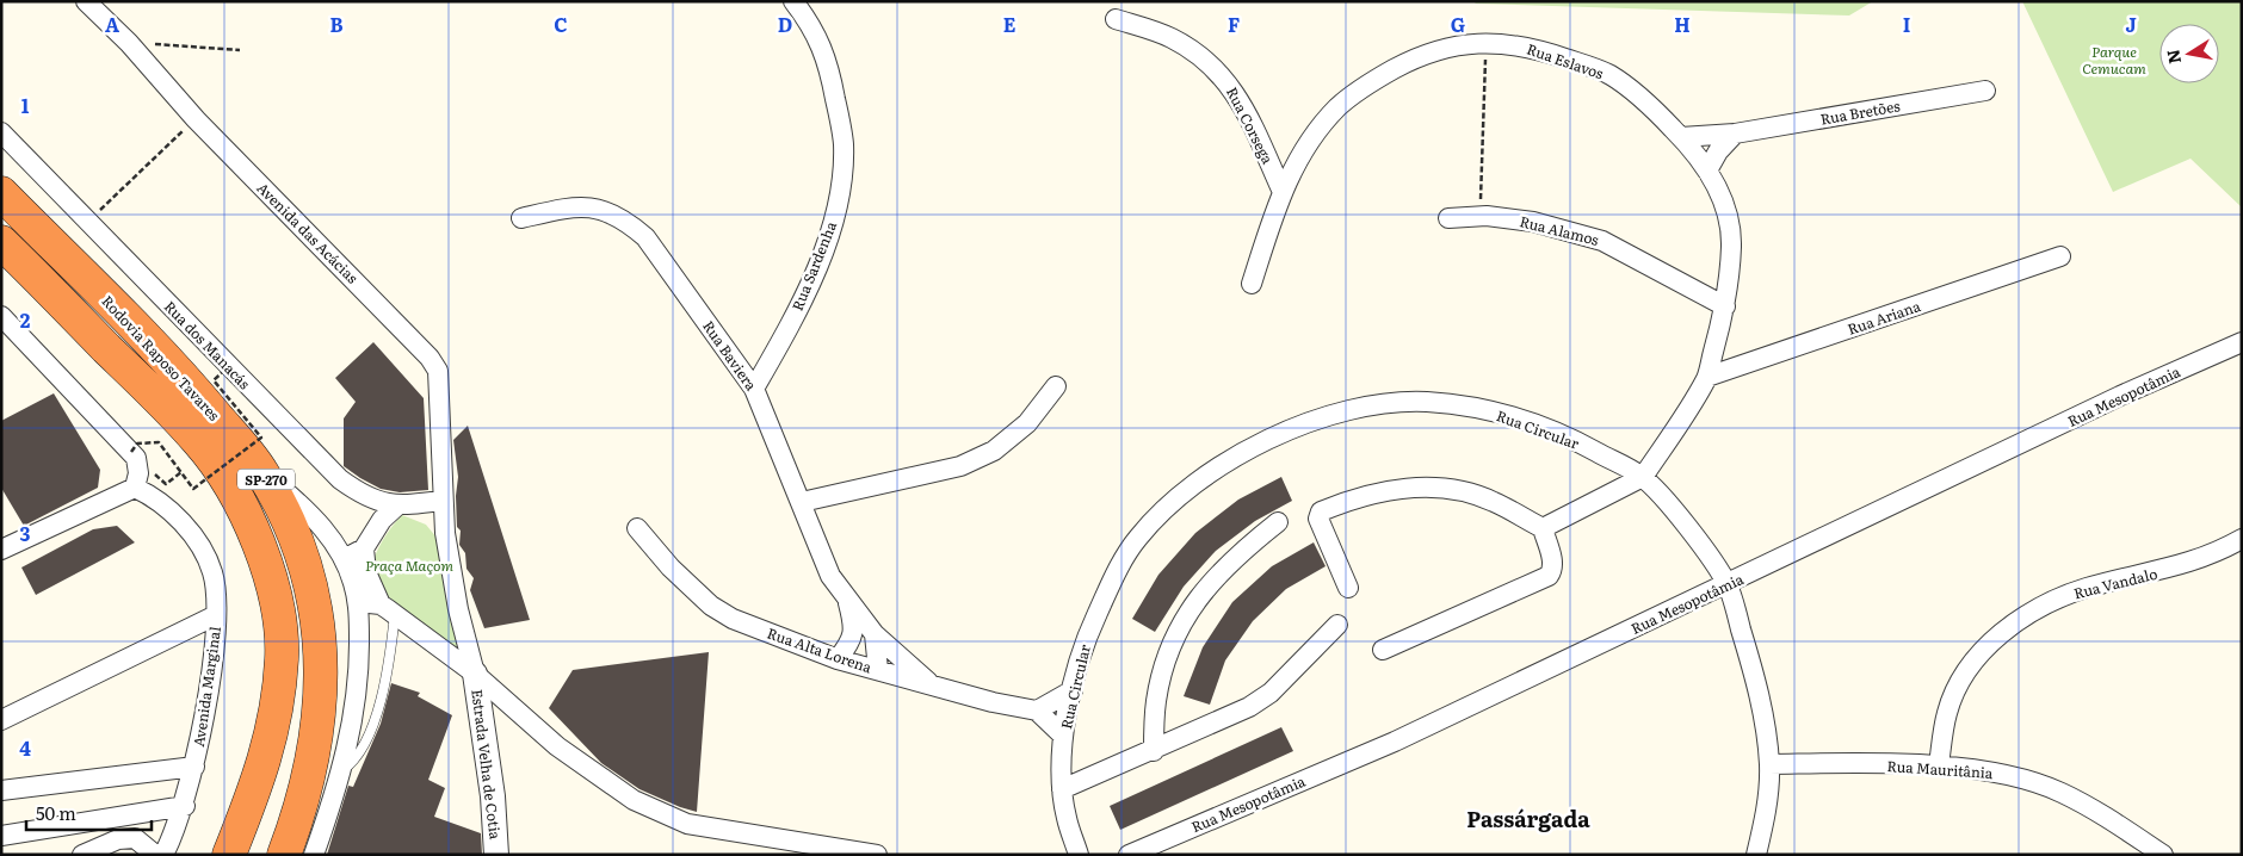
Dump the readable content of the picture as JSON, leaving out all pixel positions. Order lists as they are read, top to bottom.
{
  "streets": {
    "highway": ["Rodovia Raposo Tavares", "SP-270"],
    "street": [
      "Rua Eslavos",
      "Rua Bretões",
      "Rua Corsega",
      "Rua Alamos",
      "Avenida das Acácias",
      "Rua Sardenha",
      "Rua Ariana",
      "Rua dos Manacás",
      "Rua Baviera",
      "Rua Mesopotâmia",
      "Rua Circular",
      "Rua Vandalo",
      "Rua Alta Lorena",
      "Avenida Marginal",
      "Estrada Velha de Cotia",
      "Rua Mauritânia"
    ]
  },
  "crossings": [
    ["Rua Eslavos", "Rua Bretões"],
    ["Rua Eslavos", "Rua Corsega"],
    ["Rua Eslavos", "Rua Alamos"],
    ["Rua Eslavos", "Rua Ariana"],
    ["Rua Eslavos", "Rua Circular"],
    ["Avenida das Acácias", "Rua dos Manacás"],
    ["Avenida das Acácias", "Estrada Velha de Cotia"],
    ["Rua Sardenha", "Rua Baviera"],
    ["Rua Baviera", "Rua Alta Lorena"],
    ["Rua Mesopotâmia", "Rua Circular"],
    ["Rua Circular", "Rua Mauritânia"],
    ["Rua Vandalo", "Rua Mauritânia"]
  ],
  "districts": ["Passárgada"],
  "parks": ["Parque Cemucam", "Praça Maçom"],
  "scale_bar": "50 m",
  "north": "left",
  "grid": {
    "columns": [
      "A",
      "B",
      "C",
      "D",
      "E",
      "F",
      "G",
      "H",
      "I",
      "J"
    ],
    "rows": [
      "1",
      "2",
      "3",
      "4"
    ]
  }
}
